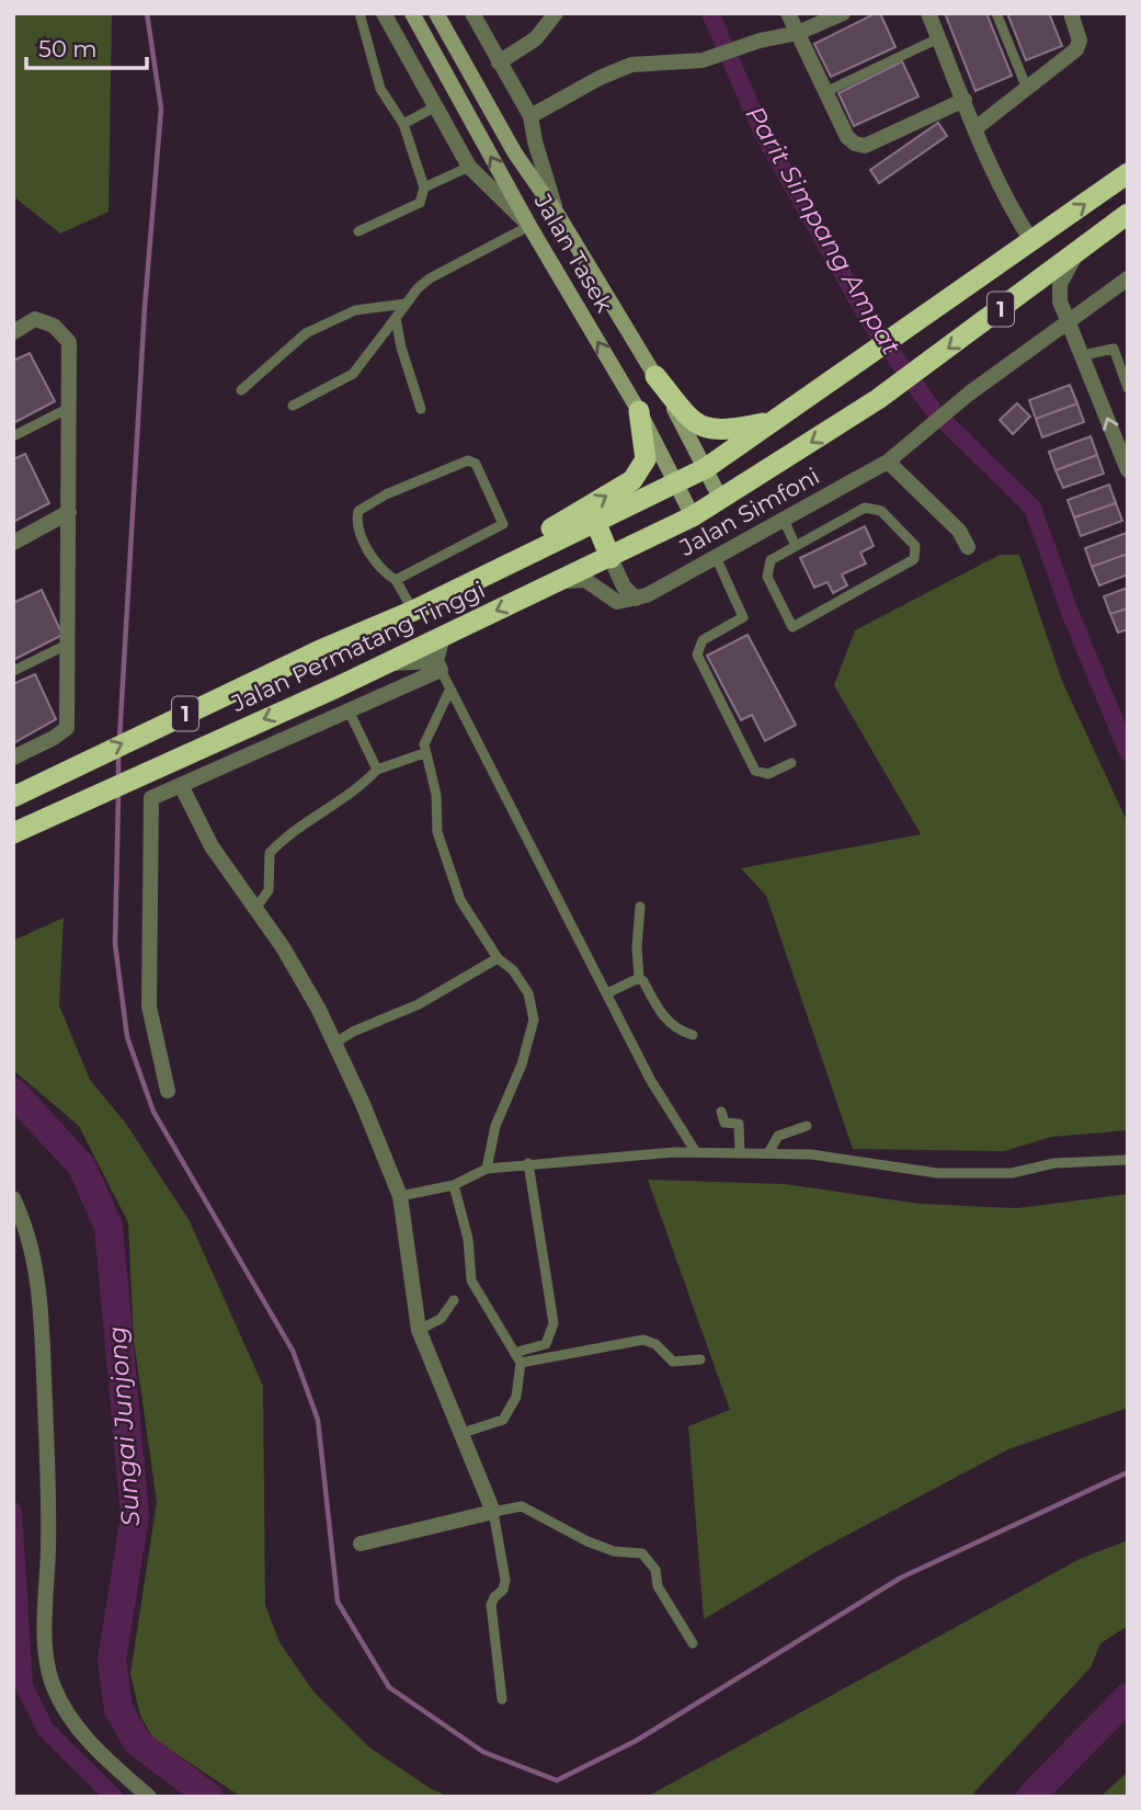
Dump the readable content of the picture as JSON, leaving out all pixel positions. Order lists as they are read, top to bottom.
{
  "streets": {
    "highway": ["1", "Jalan Permatang Tinggi"],
    "main road": ["Jalan Tasek"],
    "street": ["Jalan Simfoni"]
  },
  "crossings": [
    ["Jalan Tasek", "1"],
    ["Jalan Tasek", "Jalan Permatang Tinggi"],
    ["1", "Jalan Permatang Tinggi"]
  ],
  "water": ["Parit Simpang Ampat", "Sungai Junjong"],
  "scale_bar": "50 m"
}
